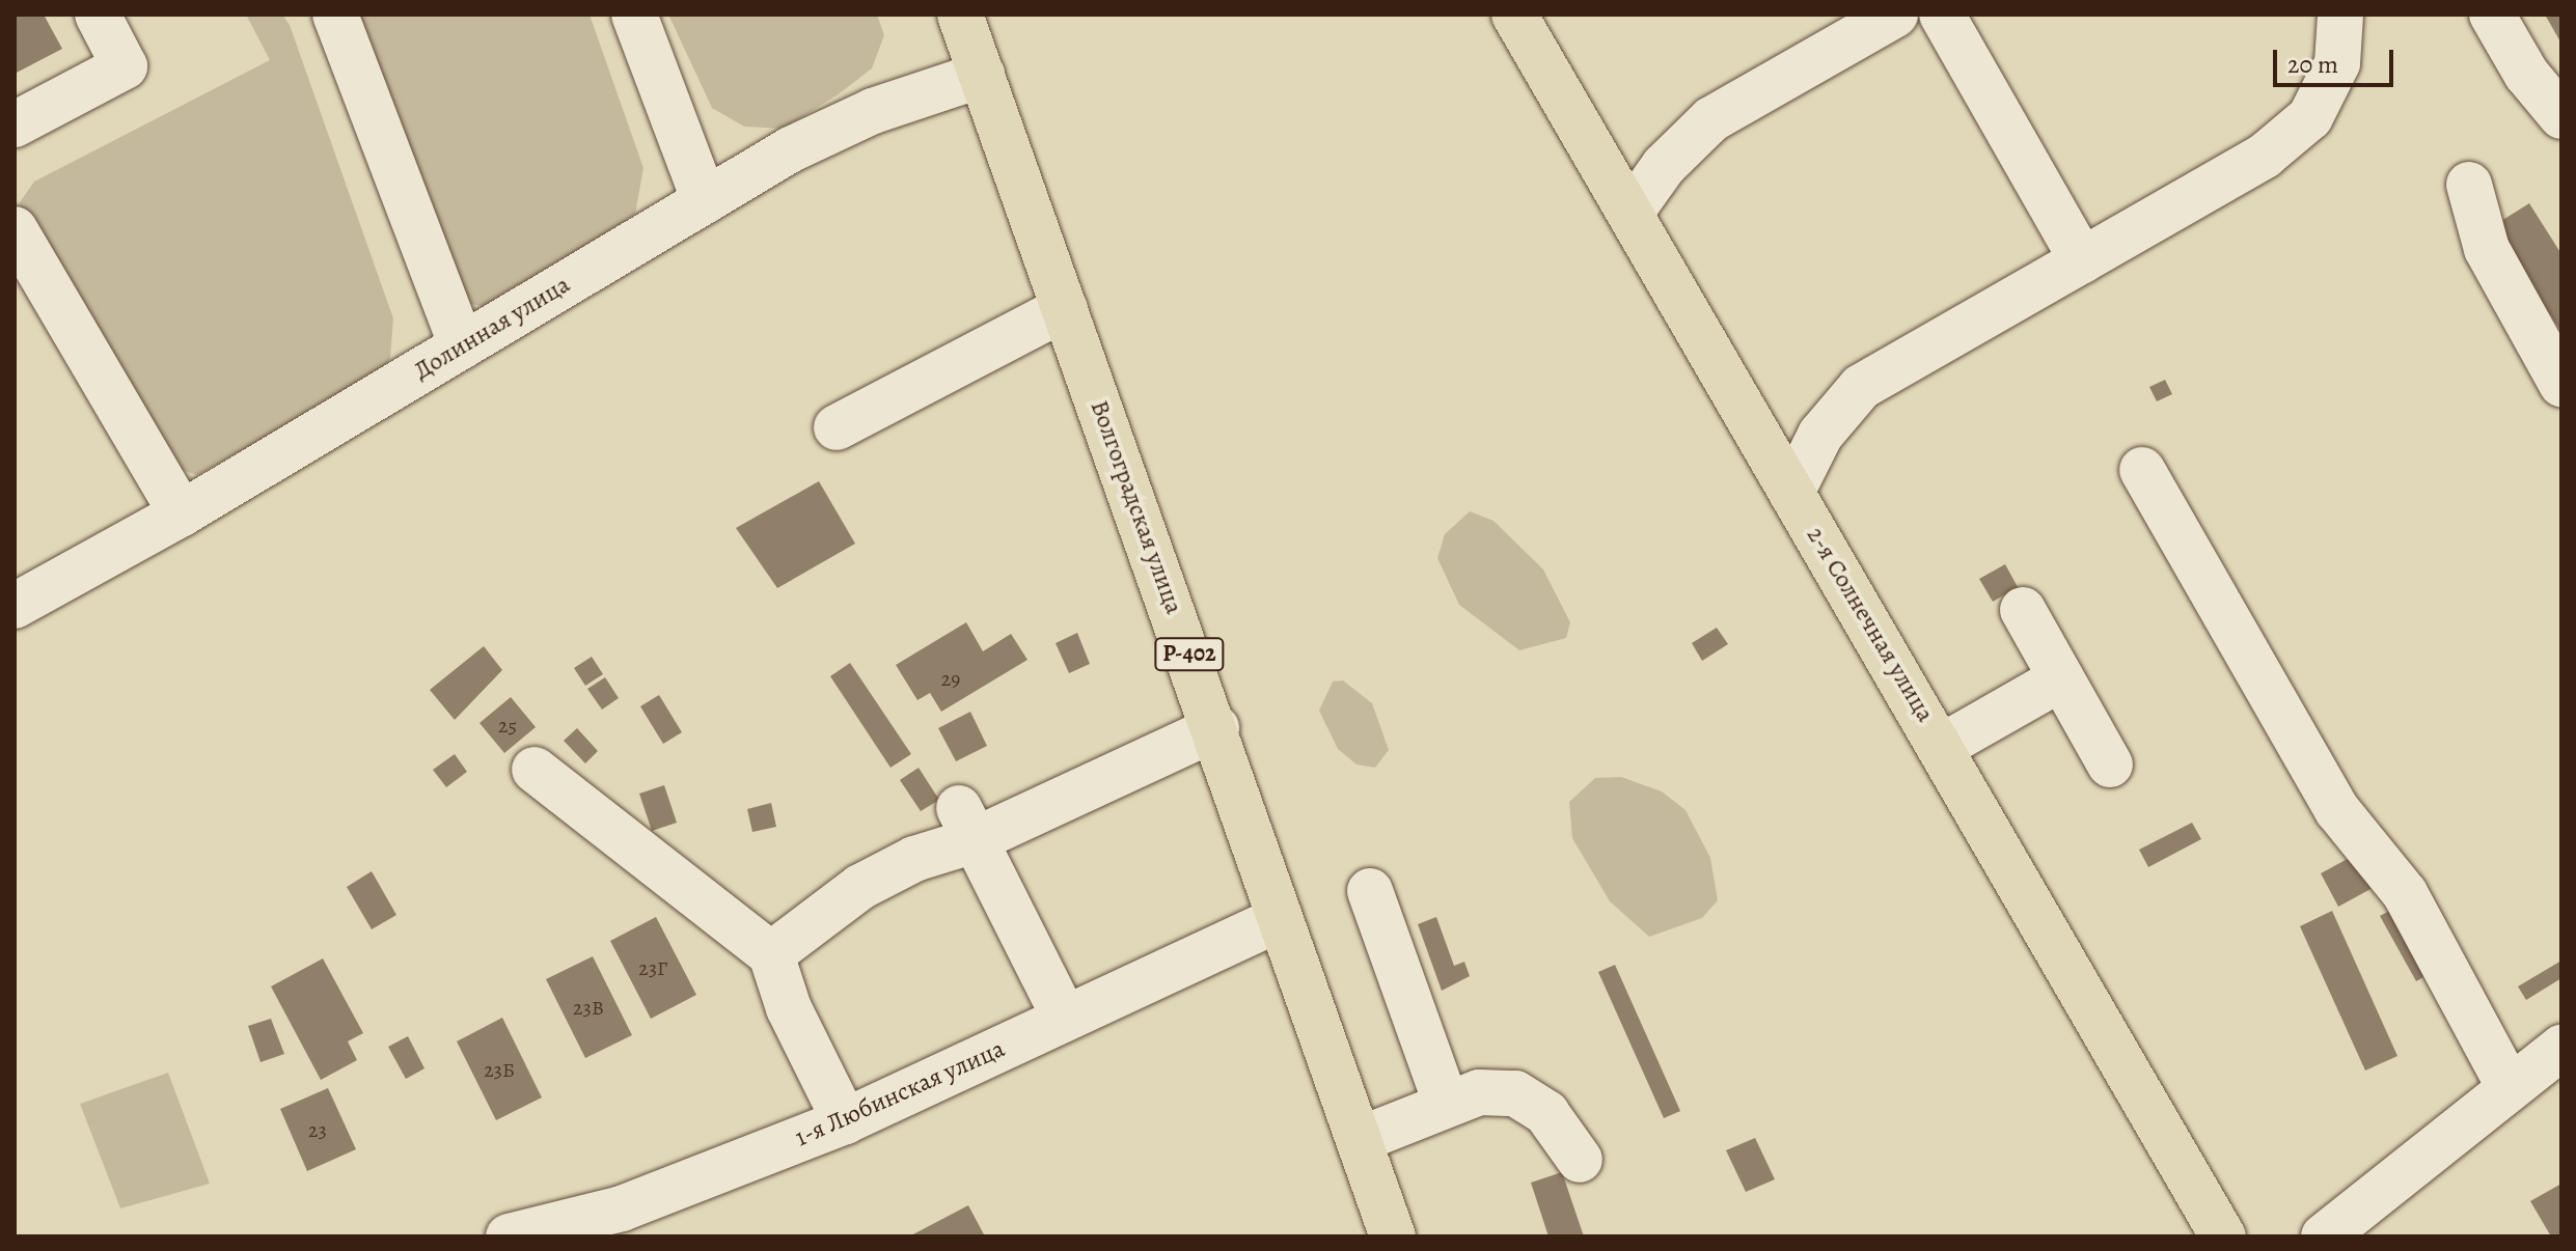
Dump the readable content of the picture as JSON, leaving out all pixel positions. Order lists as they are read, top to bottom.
{
  "streets": {
    "main road": ["Волгоградская улица", "2-я Солнечная улица", "Р-402"],
    "street": ["Долинная улица", "1-я Любинская улица"]
  },
  "crossings": [
    ["Долинная улица", "Волгоградская улица"],
    ["Волгоградская улица", "1-я Любинская улица"]
  ],
  "house_numbers": [
    "29",
    "25",
    "23Г",
    "23В",
    "23Б",
    "23"
  ],
  "scale_bar": "20 m"
}
